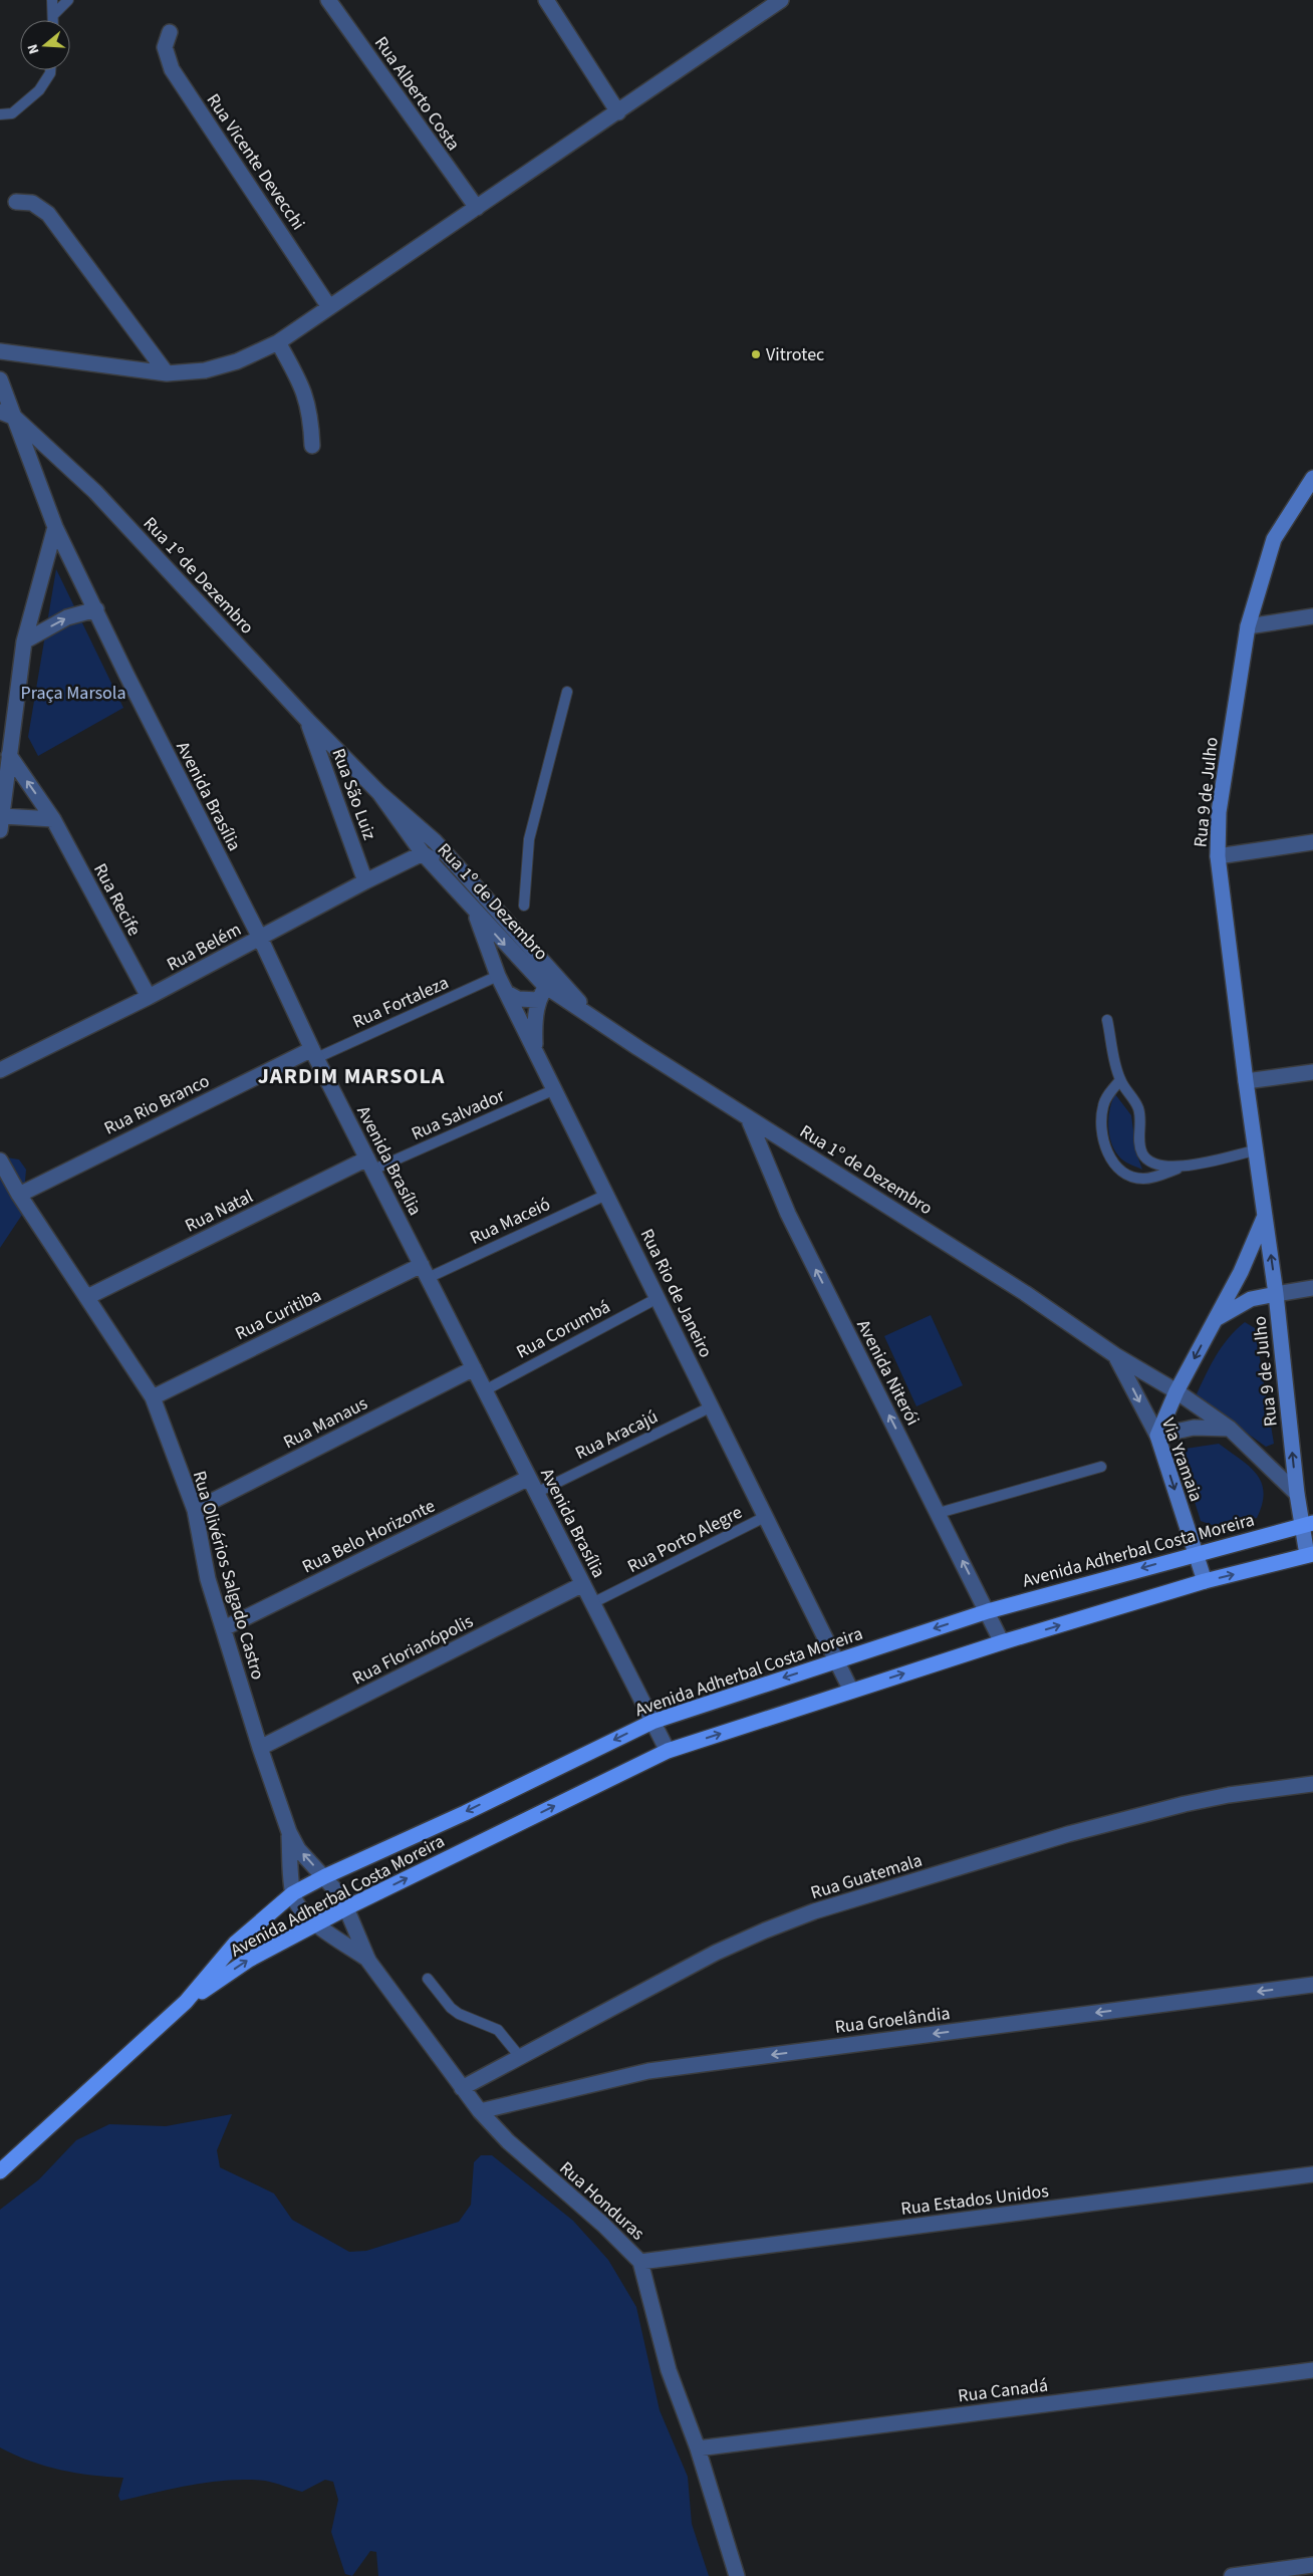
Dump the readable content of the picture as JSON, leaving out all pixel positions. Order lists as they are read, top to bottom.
{
  "streets": {
    "main road": ["Rua 9 de Julho", "Via Yramaia", "Avenida Adherbal Costa Moreira"],
    "street": [
      "Rua Alberto Costa",
      "Rua Vicente Devecchi",
      "Rua 1º de Dezembro",
      "Rua São Luiz",
      "Avenida Brasília",
      "Rua Recife",
      "Rua Belém",
      "Rua Rio Branco",
      "Rua Natal",
      "Rua Rio de Janeiro",
      "Rua Curitiba",
      "Avenida Niterói",
      "Rua Manaus",
      "Rua Belo Horizonte",
      "Rua Olivérios Salgado Castro",
      "Rua Florianópolis",
      "Rua Guatemala",
      "Rua Groelândia",
      "Rua Estados Unidos",
      "Rua Honduras",
      "Rua Canadá"
    ],
    "lane": [
      "Rua Fortaleza",
      "Rua Salvador",
      "Rua Maceió",
      "Rua Corumbá",
      "Rua Aracajú",
      "Rua Porto Alegre"
    ]
  },
  "crossings": [
    ["Rua 1º de Dezembro", "Rua 9 de Julho"],
    ["Rua 1º de Dezembro", "Rua São Luiz"],
    ["Rua 1º de Dezembro", "Avenida Brasília"],
    ["Rua 1º de Dezembro", "Rua Belém"],
    ["Rua 1º de Dezembro", "Rua Rio de Janeiro"],
    ["Rua 1º de Dezembro", "Avenida Niterói"],
    ["Rua 1º de Dezembro", "Via Yramaia"],
    ["Rua 9 de Julho", "Avenida Adherbal Costa Moreira"],
    ["Rua São Luiz", "Rua Belém"],
    ["Avenida Brasília", "Rua Belém"],
    ["Avenida Brasília", "Rua Fortaleza"],
    ["Avenida Brasília", "Rua Rio Branco"],
    ["Avenida Brasília", "Rua Salvador"],
    ["Avenida Brasília", "Rua Natal"],
    ["Avenida Brasília", "Rua Maceió"],
    ["Avenida Brasília", "Rua Curitiba"],
    ["Avenida Brasília", "Rua Corumbá"],
    ["Avenida Brasília", "Rua Manaus"],
    ["Avenida Brasília", "Rua Aracajú"],
    ["Avenida Brasília", "Rua Belo Horizonte"],
    ["Avenida Brasília", "Rua Porto Alegre"],
    ["Avenida Brasília", "Avenida Adherbal Costa Moreira"],
    ["Avenida Brasília", "Rua Florianópolis"],
    ["Rua Recife", "Rua Belém"],
    ["Rua Fortaleza", "Rua Rio Branco"],
    ["Rua Fortaleza", "Rua Rio de Janeiro"],
    ["Rua Rio Branco", "Rua Olivérios Salgado Castro"],
    ["Rua Salvador", "Rua Natal"],
    ["Rua Salvador", "Rua Rio de Janeiro"],
    ["Rua Natal", "Rua Olivérios Salgado Castro"],
    ["Rua Maceió", "Rua Rio de Janeiro"],
    ["Rua Maceió", "Rua Curitiba"],
    ["Rua Rio de Janeiro", "Rua Corumbá"],
    ["Rua Rio de Janeiro", "Rua Aracajú"],
    ["Rua Rio de Janeiro", "Rua Porto Alegre"],
    ["Rua Rio de Janeiro", "Avenida Adherbal Costa Moreira"],
    ["Rua Curitiba", "Rua Olivérios Salgado Castro"],
    ["Avenida Niterói", "Avenida Adherbal Costa Moreira"],
    ["Rua Manaus", "Rua Olivérios Salgado Castro"],
    ["Via Yramaia", "Avenida Adherbal Costa Moreira"],
    ["Rua Belo Horizonte", "Rua Olivérios Salgado Castro"],
    ["Rua Olivérios Salgado Castro", "Rua Florianópolis"],
    ["Rua Guatemala", "Rua Honduras"],
    ["Rua Groelândia", "Rua Honduras"],
    ["Rua Estados Unidos", "Rua Honduras"],
    ["Rua Honduras", "Rua Canadá"]
  ],
  "one_way": ["Avenida Niterói", "Via Yramaia", "Rua Groelândia"],
  "districts": ["JARDIM MARSOLA"],
  "parks": ["Praça Marsola"],
  "places": ["Vitrotec"],
  "north": "left"
}
